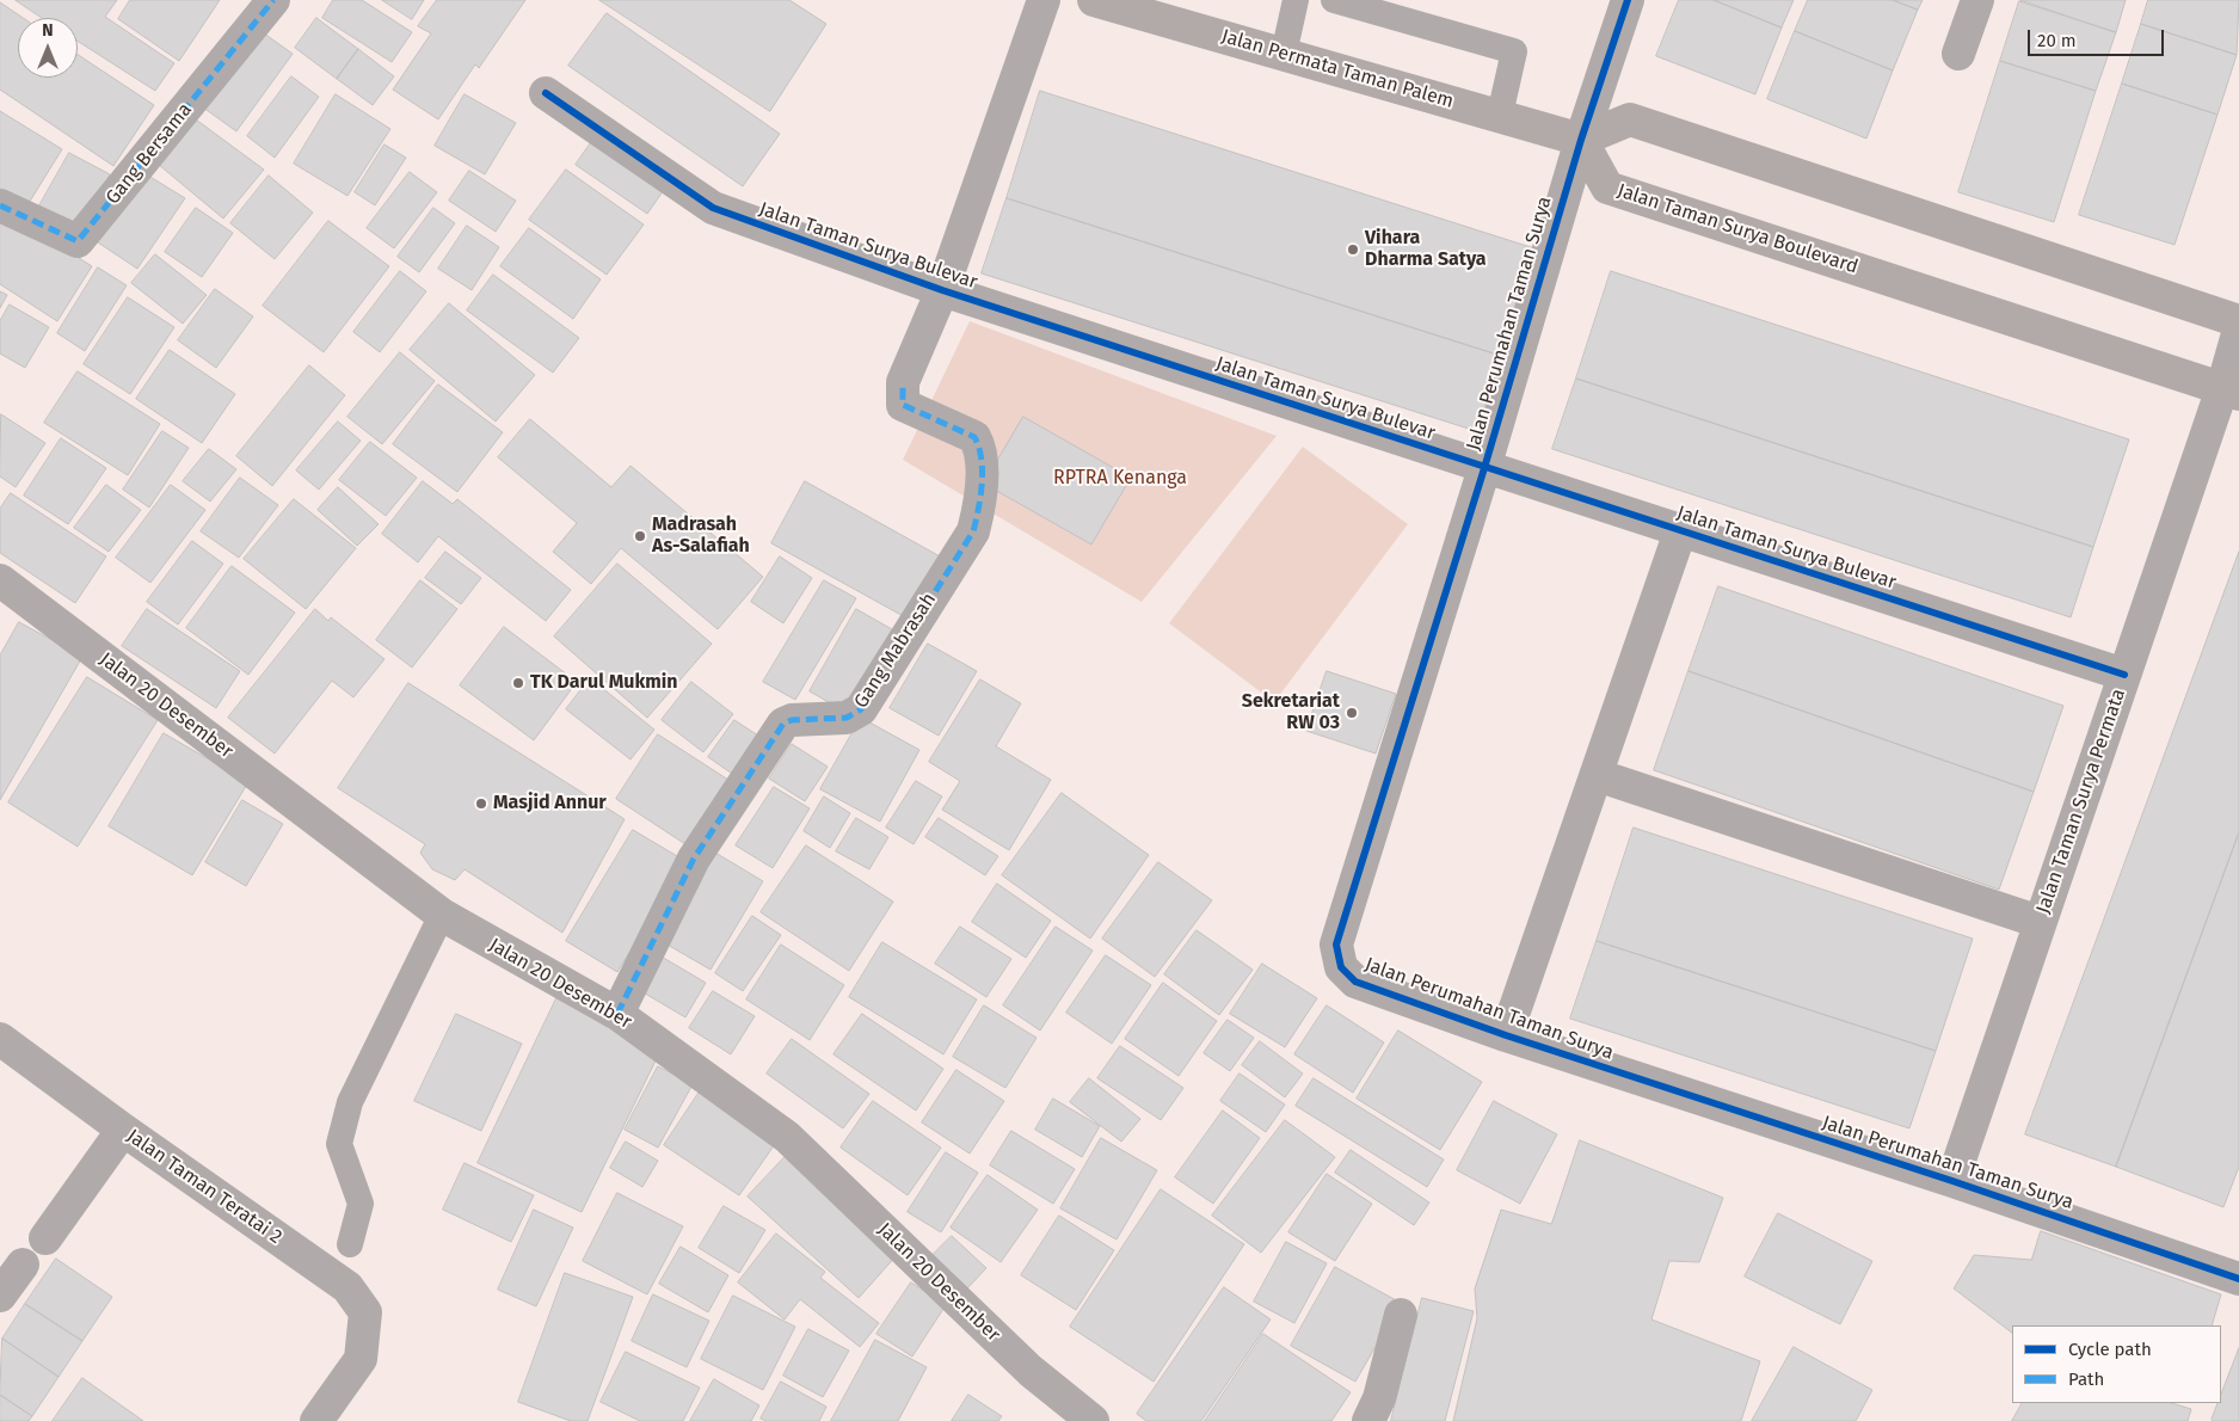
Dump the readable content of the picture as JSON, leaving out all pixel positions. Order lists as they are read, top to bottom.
{
  "streets": {
    "street": [
      "Jalan Permata Taman Palem",
      "Gang Bersama",
      "Jalan Taman Surya Boulevard",
      "Jalan Taman Surya Bulevar",
      "Jalan Perumahan Taman Surya",
      "Gang Mabrasah",
      "Jalan 20 Desember",
      "Jalan Taman Surya Permata",
      "Jalan Taman Teratai 2"
    ]
  },
  "crossings": [
    ["Jalan Permata Taman Palem", "Jalan Taman Surya Boulevard"],
    ["Jalan Permata Taman Palem", "Jalan Perumahan Taman Surya"],
    ["Jalan Taman Surya Boulevard", "Jalan Perumahan Taman Surya"],
    ["Jalan Taman Surya Boulevard", "Jalan Taman Surya Permata"],
    ["Jalan Taman Surya Bulevar", "Jalan Perumahan Taman Surya"],
    ["Jalan Taman Surya Bulevar", "Gang Mabrasah"],
    ["Jalan Taman Surya Bulevar", "Jalan Taman Surya Permata"],
    ["Jalan Perumahan Taman Surya", "Jalan Taman Surya Permata"],
    ["Gang Mabrasah", "Jalan 20 Desember"]
  ],
  "parks": ["RPTRA Kenanga"],
  "places": [
    "Vihara Dharma Satya",
    "Madrasah As-Salafiah",
    "TK Darul Mukmin",
    "Sekretariat RW 03",
    "Masjid Annur"
  ],
  "legend": ["Cycle path", "Path"],
  "scale_bar": "20 m",
  "north": "top"
}
